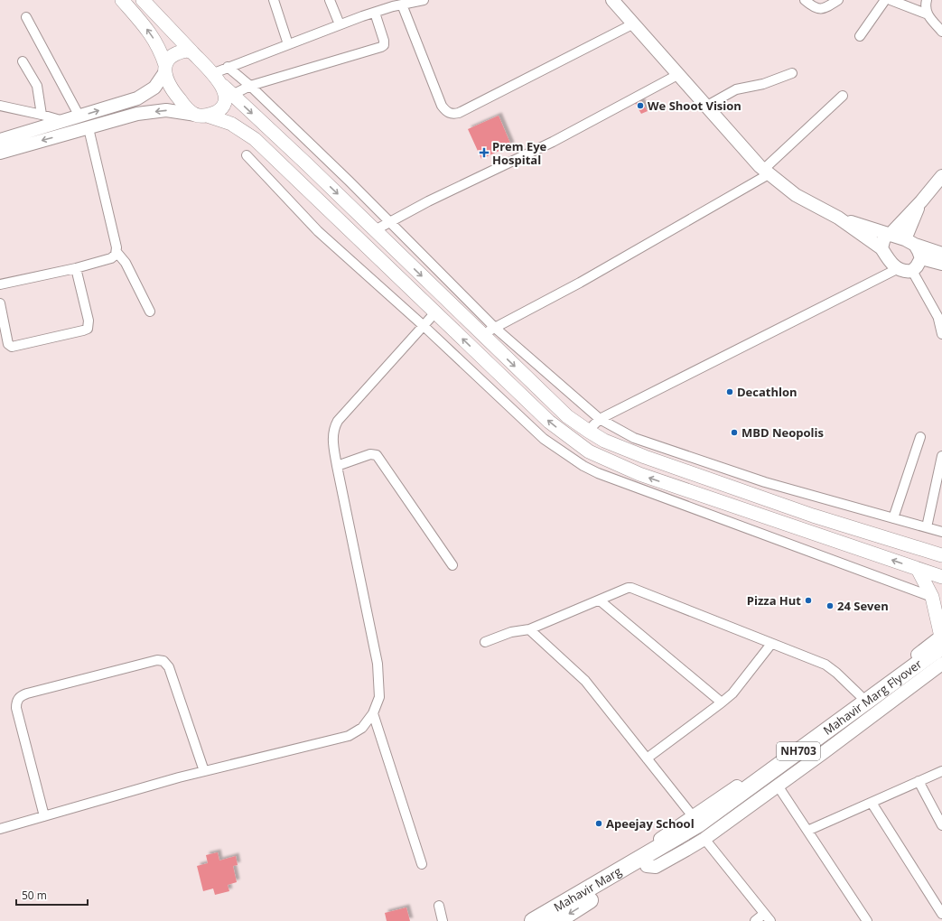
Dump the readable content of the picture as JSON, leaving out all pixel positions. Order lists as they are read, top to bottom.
{
  "streets": {
    "highway": ["Mahavir Marg Flyover", "NH703", "Mahavir Marg"]
  },
  "crossings": [
    ["Mahavir Marg Flyover", "Mahavir Marg"]
  ],
  "places": {
    "other": [
      "We Shoot Vision",
      "Decathlon",
      "MBD Neopolis",
      "Pizza Hut",
      "24 Seven",
      "Apeejay School"
    ],
    "health": ["Prem Eye Hospital"]
  },
  "scale_bar": "50 m"
}
